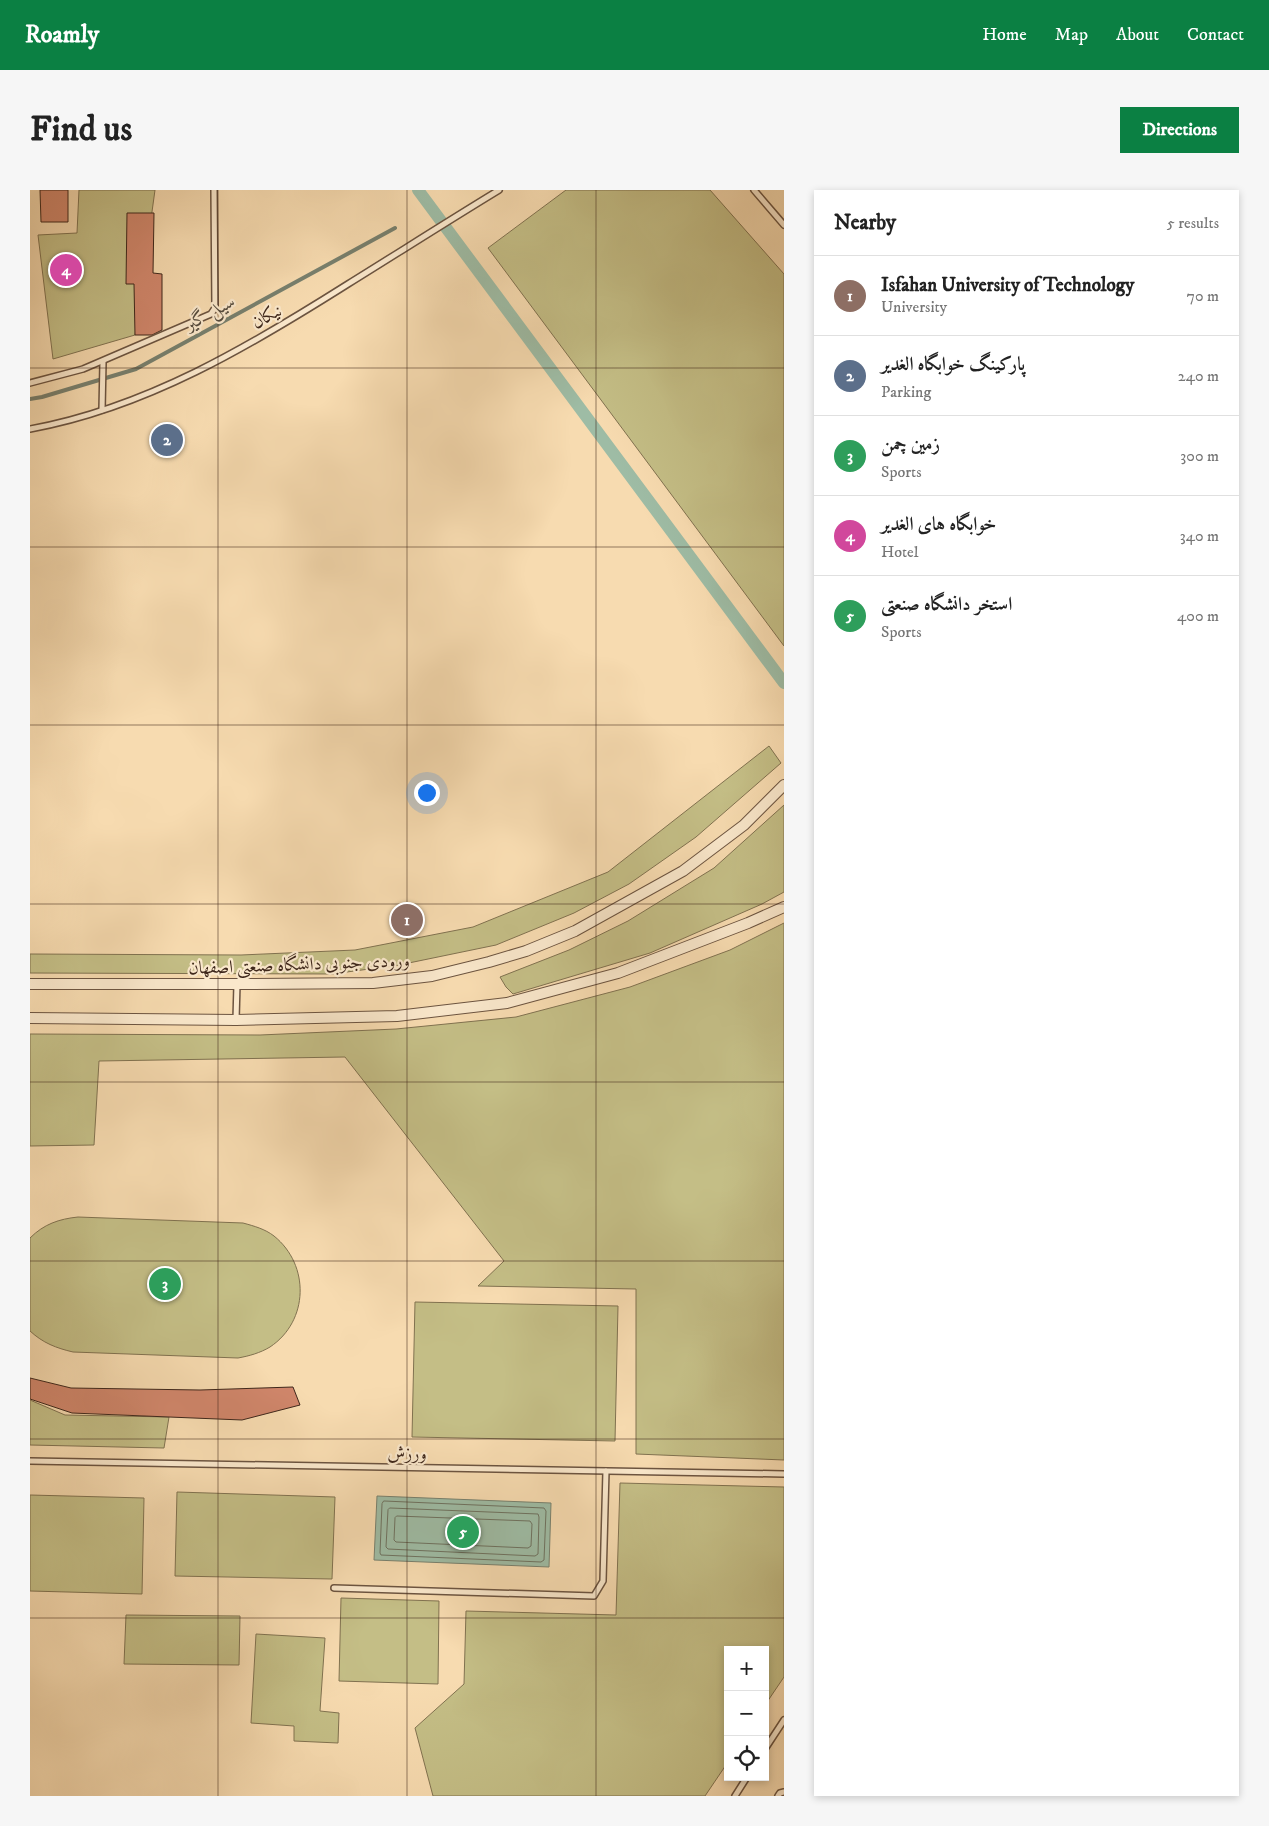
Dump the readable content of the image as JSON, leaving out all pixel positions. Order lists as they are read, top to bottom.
{
  "streets": {
    "street": ["ورودی جنوبی دانشگاه صنعتی اصفهان"],
    "lane": ["نیکان", "ورزش"]
  },
  "water": ["سیل گیر"],
  "page": {
    "header": "Roamly",
    "nav": [
      "Home",
      "Map",
      "About",
      "Contact"
    ],
    "buttons": "Directions",
    "title": "Find us",
    "heading": ["Nearby", "5 results"],
    "pins": [
      "4",
      "2",
      "1",
      "3",
      "5"
    ],
    "list": [
      {
        "mark": "1",
        "name": "Isfahan University of Technology",
        "note": "University",
        "value": "70 m"
      },
      {
        "mark": "2",
        "name": "پارکینگ خوابگاه الغدیر",
        "note": "Parking",
        "value": "240 m"
      },
      {
        "mark": "3",
        "name": "زمین چمن",
        "note": "Sports",
        "value": "300 m"
      },
      {
        "mark": "4",
        "name": "خوابگاه های الغدیر",
        "note": "Hotel",
        "value": "340 m"
      },
      {
        "mark": "5",
        "name": "استخر دانشگاه صنعتی",
        "note": "Sports",
        "value": "400 m"
      }
    ],
    "map_buttons": ["+", "−"]
  }
}
